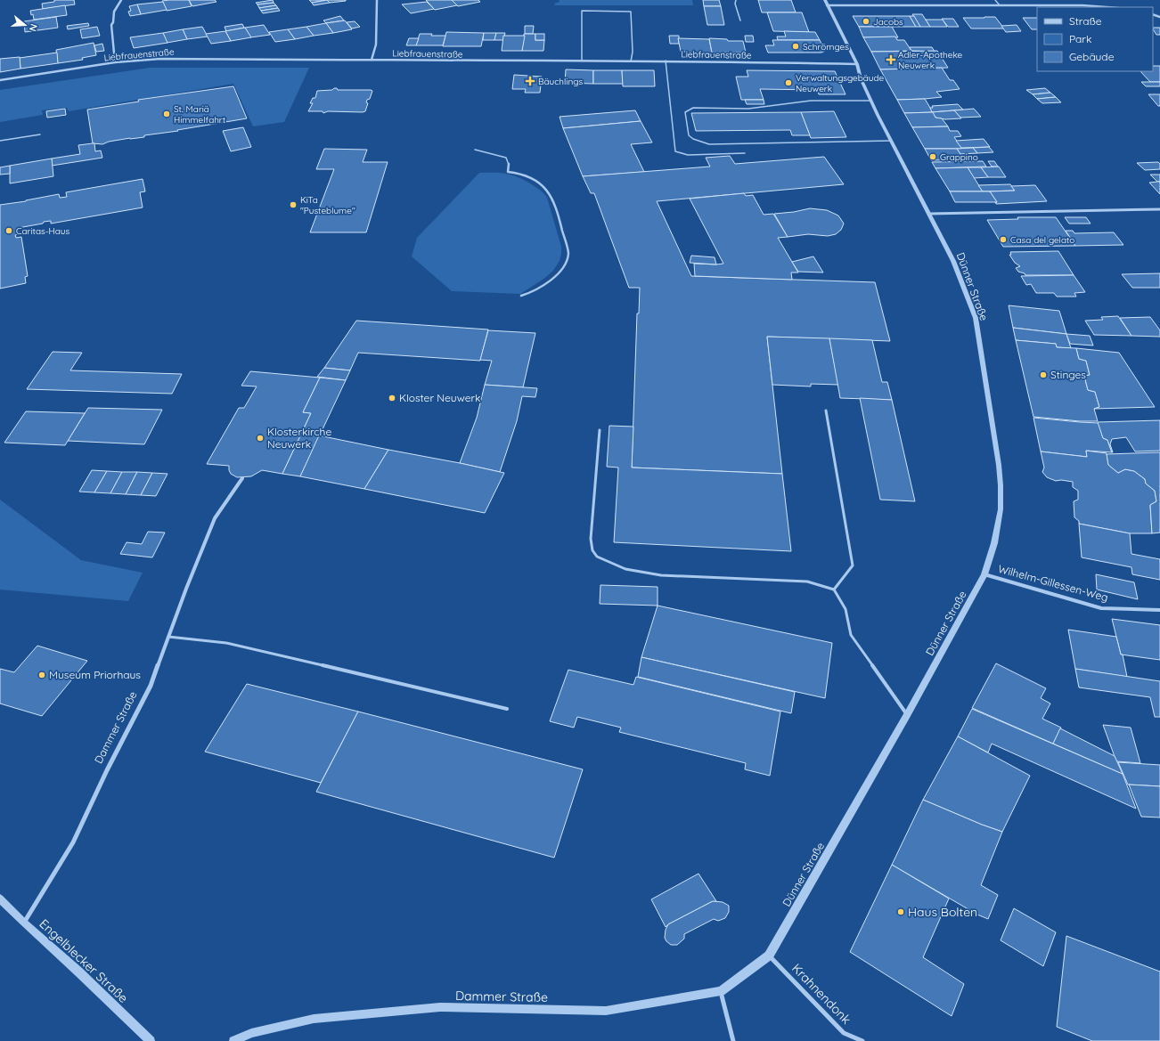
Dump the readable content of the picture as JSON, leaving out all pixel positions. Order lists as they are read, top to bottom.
{
  "streets": {
    "street": [
      "Liebfrauenstraße",
      "Dünner Straße",
      "Wilhelm-Gillessen-Weg",
      "Dammer Straße",
      "Engelblecker Straße",
      "Krahnendonk"
    ]
  },
  "crossings": [
    ["Liebfrauenstraße", "Dünner Straße"],
    ["Dünner Straße", "Wilhelm-Gillessen-Weg"],
    ["Dünner Straße", "Dammer Straße"],
    ["Dünner Straße", "Krahnendonk"],
    ["Dammer Straße", "Engelblecker Straße"]
  ],
  "places": {
    "other": [
      "Jacobs",
      "Schrömges",
      "Verwaltungsgebäude Neuwerk",
      "St. Mariä Himmelfahrt",
      "Grappino",
      "KiTa \"Pusteblume\"",
      "Caritas-Haus",
      "Casa del gelato",
      "Stinges",
      "Kloster Neuwerk",
      "Klosterkirche Neuwerk",
      "Museum Priorhaus",
      "Haus Bolten"
    ],
    "health": ["Adler-Apotheke Neuwerk", "Bäuchlings"]
  },
  "legend": ["Straße", "Park", "Gebäude"],
  "north": "right"
}
